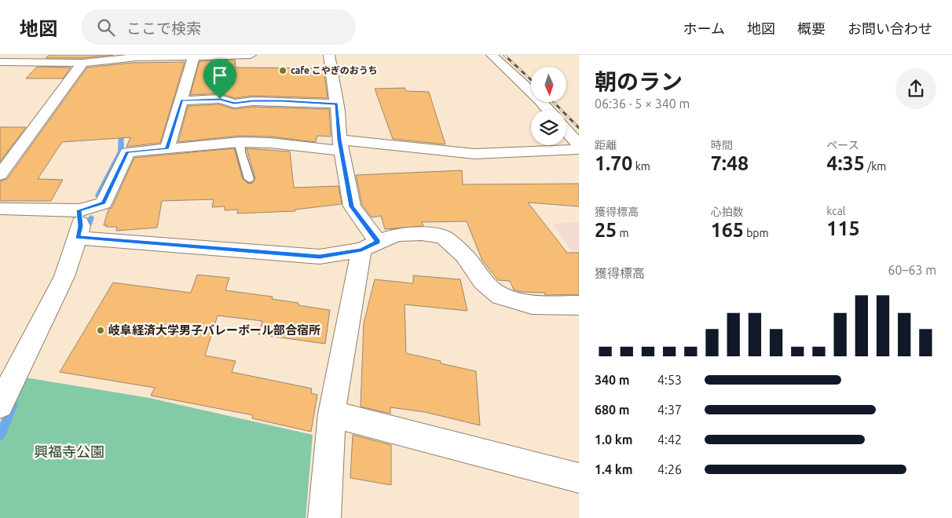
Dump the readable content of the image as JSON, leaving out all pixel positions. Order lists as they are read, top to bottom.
{
  "parks": ["興福寺公園"],
  "places": ["cafe こやぎのおうち", "岐阜経済大学男子バレーボール部合宿所"],
  "north": "bottom",
  "page": {
    "header": "地図",
    "search": "ここで検索",
    "nav": [
      "ホーム",
      "地図",
      "概要",
      "お問い合わせ"
    ],
    "heading": ["朝のラン", "06:36 · 5 × 340 m"],
    "stats": [
      ["距離", "1.70 km"],
      ["時間", "7:48"],
      ["ペース", "4:35 /km"],
      ["獲得標高", "25 m"],
      ["心拍数", "165 bpm"],
      ["kcal", "115"]
    ],
    "chart": ["獲得標高", "60–63 m"],
    "list": [
      {
        "name": "340 m",
        "note": "4:53"
      },
      {
        "name": "680 m",
        "note": "4:37"
      },
      {
        "name": "1.0 km",
        "note": "4:42"
      },
      {
        "name": "1.4 km",
        "note": "4:26"
      }
    ]
  }
}
